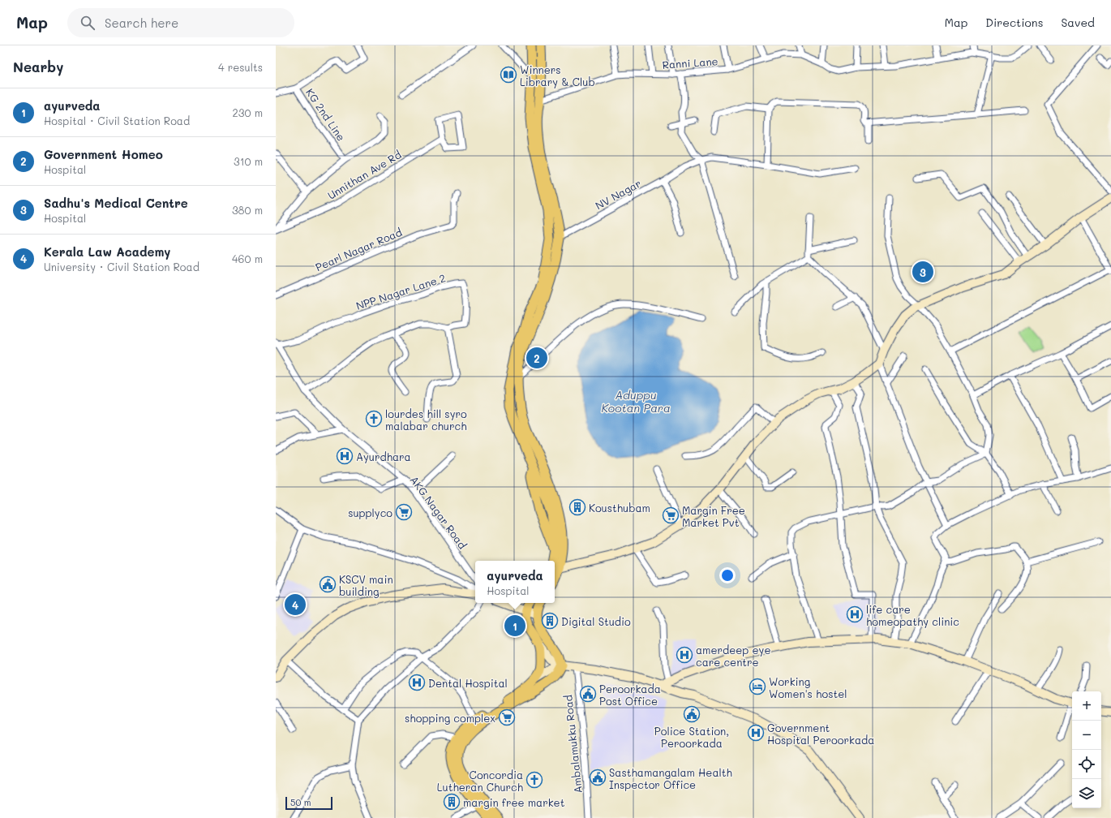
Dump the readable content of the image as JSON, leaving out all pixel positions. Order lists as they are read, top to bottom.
{
  "streets": {
    "street": [
      "Ranni Lane",
      "KG 2nd Line",
      "Unnithan Ave Rd",
      "NV Nagar",
      "Pearl Nagar Road",
      "NPP Nagar Lane 2",
      "AKG Nagar Road",
      "Ambalamukku Road"
    ]
  },
  "crossings": [
    ["NPP Nagar Lane 2", "AKG Nagar Road"]
  ],
  "water": ["Aduppu Kootan Para"],
  "places": {
    "library": ["Winners Library & Club"],
    "church": ["lourdes hill syro malabar church", "Concordia Lutheran Church"],
    "hospital": [
      "Ayurdhara",
      "life care homeopathy clinic",
      "amerdeep eye care centre",
      "Dental Hospital",
      "Government Hospital Peroorkada"
    ],
    "building": ["Kousthubam", "Digital Studio", "margin free market"],
    "supermarket": ["supplyco", "Margin Free Market Pvt", "shopping complex"],
    "public building": [
      "KSCV main building",
      "Peroorkada Post Office",
      "Police Station, Peroorkada",
      "Sasthamangalam Health Inspector Office"
    ],
    "hotel": ["Working Women's hostel"]
  },
  "scale_bar": "50 m",
  "page": {
    "header": "Map",
    "search": "Search here",
    "nav": ["Map", "Directions", "Saved"],
    "heading": ["Nearby", "4 results"],
    "list": [
      {
        "mark": "1",
        "name": "ayurveda",
        "note": "Hospital · Civil Station Road",
        "value": "230 m"
      },
      {
        "mark": "2",
        "name": "Government Homeo",
        "note": "Hospital",
        "value": "310 m"
      },
      {
        "mark": "3",
        "name": "Sadhu's Medical Centre",
        "note": "Hospital",
        "value": "380 m"
      },
      {
        "mark": "4",
        "name": "Kerala Law Academy",
        "note": "University · Civil Station Road",
        "value": "460 m"
      }
    ],
    "pins": [
      "3",
      "2",
      "4",
      "1"
    ],
    "popup": ["ayurveda", "Hospital"],
    "map_buttons": ["+", "−"],
    "scale": "50 m"
  }
}
